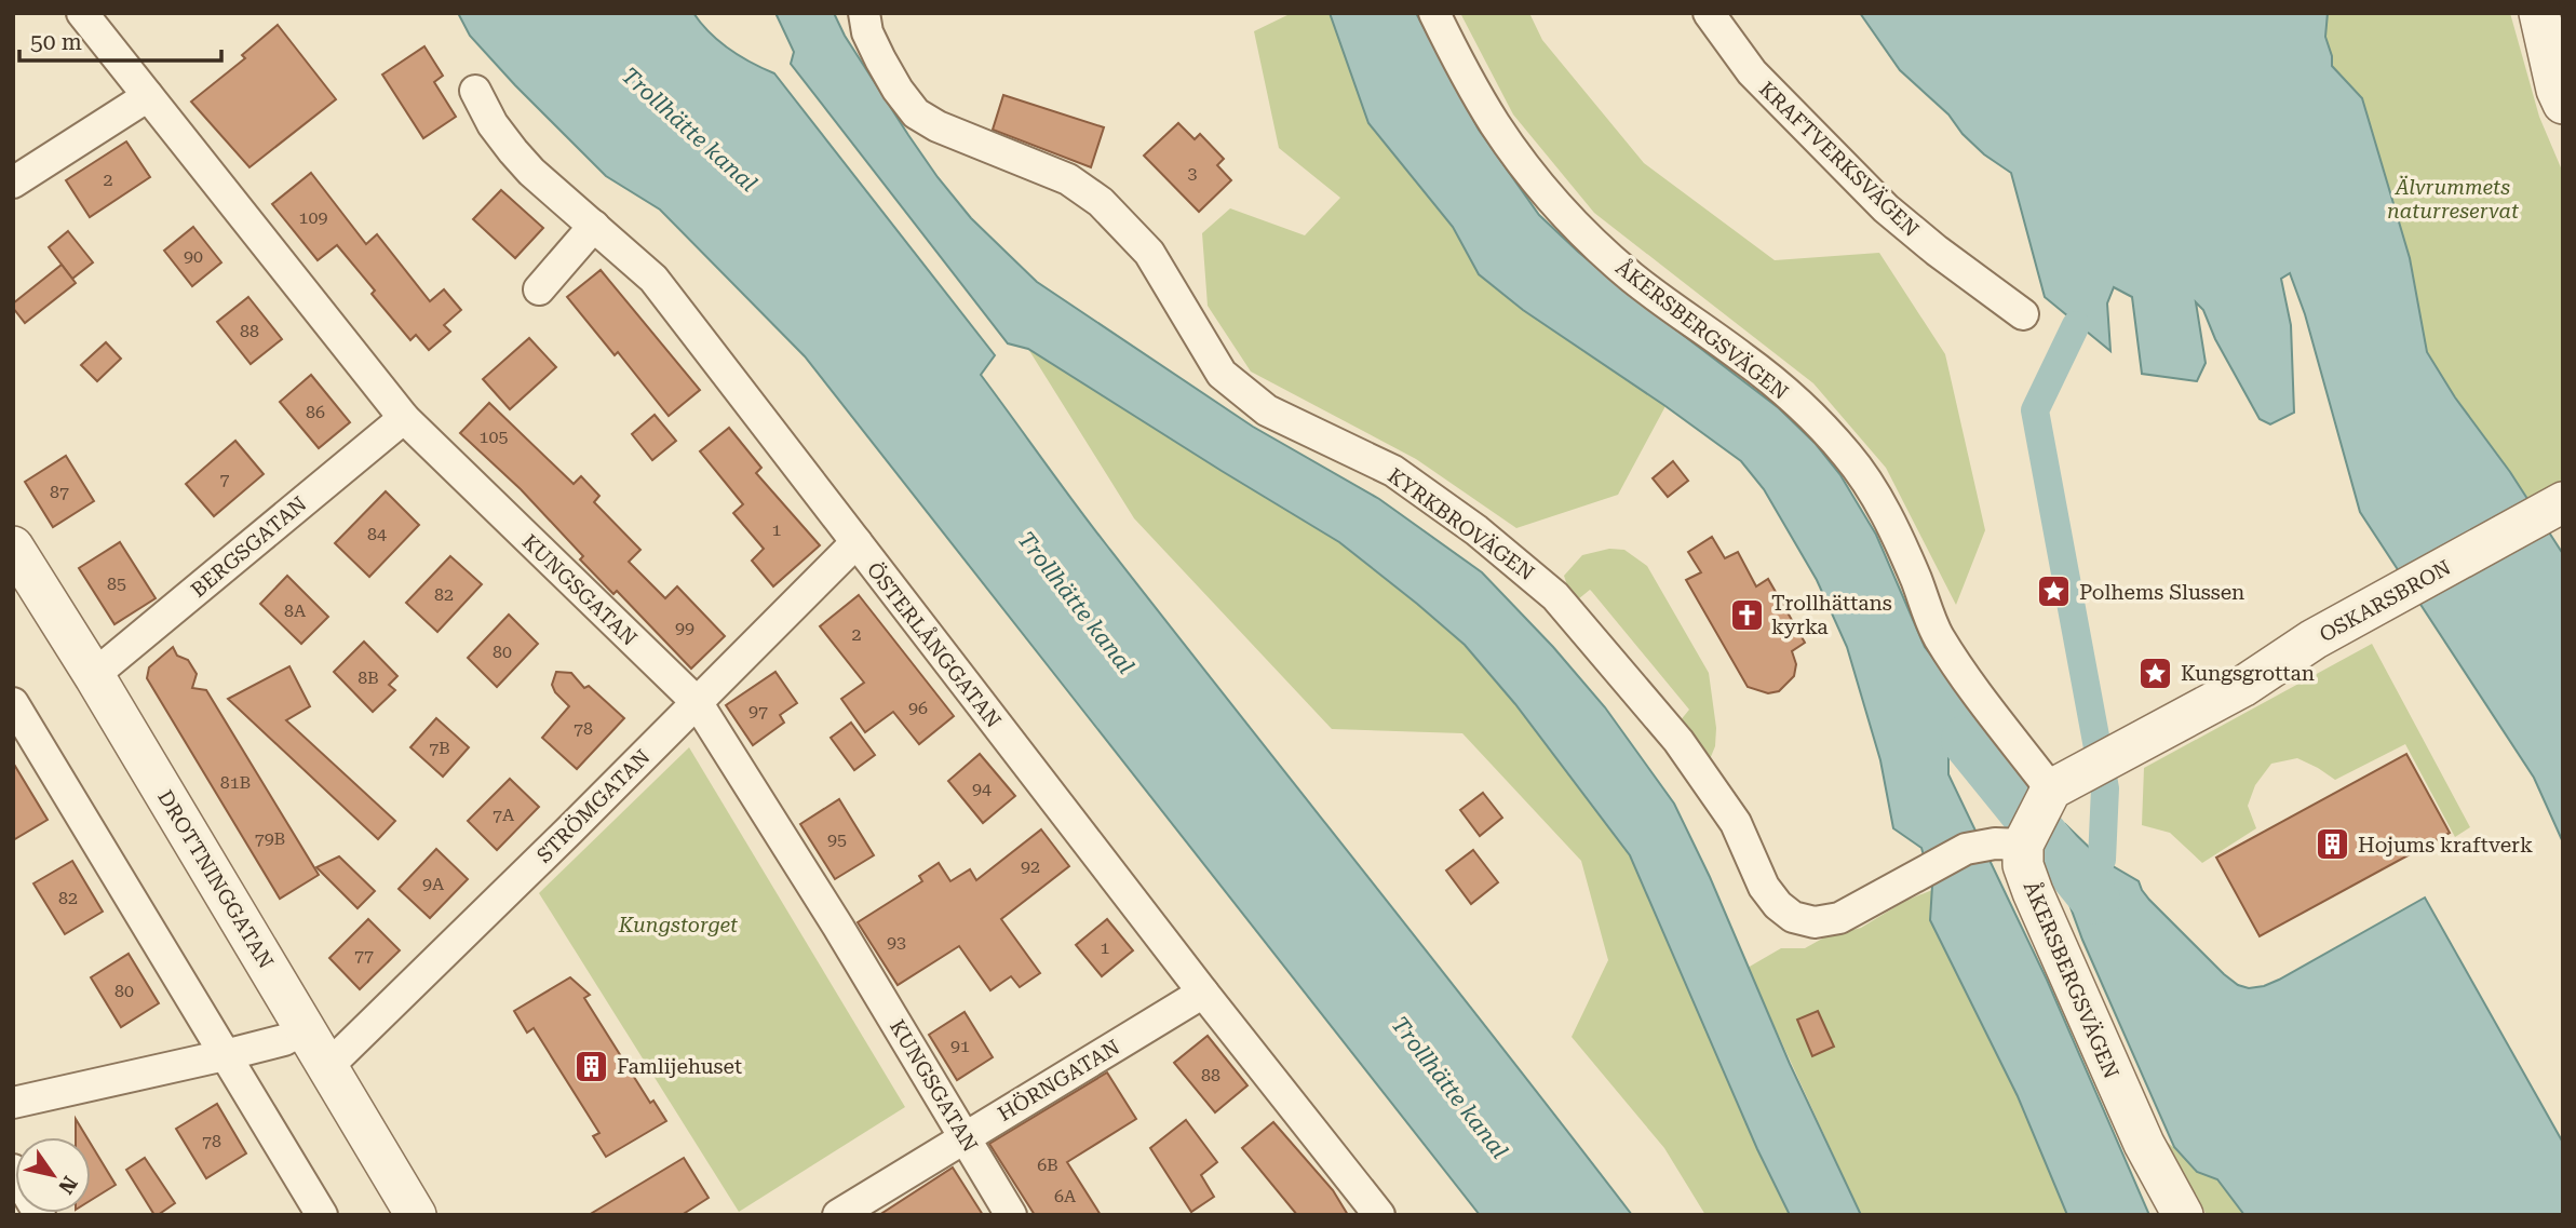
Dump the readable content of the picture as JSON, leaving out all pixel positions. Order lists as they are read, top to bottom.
{
  "streets": {
    "street": [
      "KRAFTVERKSVÄGEN",
      "ÅKERSBERGSVÄGEN",
      "KYRKBROVÄGEN",
      "BERGSGATAN",
      "KUNGSGATAN",
      "OSKARSBRON",
      "ÖSTERLÅNGGATAN",
      "STRÖMGATAN",
      "DROTTNINGGATAN",
      "HÖRNGATAN"
    ]
  },
  "crossings": [
    ["ÅKERSBERGSVÄGEN", "KYRKBROVÄGEN"],
    ["ÅKERSBERGSVÄGEN", "OSKARSBRON"],
    ["BERGSGATAN", "KUNGSGATAN"],
    ["BERGSGATAN", "DROTTNINGGATAN"],
    ["KUNGSGATAN", "STRÖMGATAN"],
    ["KUNGSGATAN", "HÖRNGATAN"],
    ["ÖSTERLÅNGGATAN", "STRÖMGATAN"],
    ["ÖSTERLÅNGGATAN", "HÖRNGATAN"],
    ["STRÖMGATAN", "DROTTNINGGATAN"]
  ],
  "water": ["Trollhätte kanal"],
  "parks": ["Älvrummets naturreservat", "Kungstorget"],
  "places": {
    "place": ["Polhems Slussen", "Kungsgrottan"],
    "church": ["Trollhättans kyrka"],
    "building": ["Hojums kraftverk", "Famlijehuset"]
  },
  "house_numbers": [
    "3",
    "2",
    "109",
    "90",
    "88",
    "86",
    "105",
    "7",
    "87",
    "1",
    "84",
    "85",
    "82",
    "8A",
    "99",
    "2",
    "80",
    "8B",
    "96",
    "97",
    "78",
    "7B",
    "81B",
    "94",
    "7A",
    "79B",
    "95",
    "92",
    "9A",
    "82",
    "93",
    "1",
    "77",
    "80",
    "91",
    "88",
    "78",
    "6B",
    "6A"
  ],
  "scale_bar": "50 m",
  "north": "bottom right"
}
